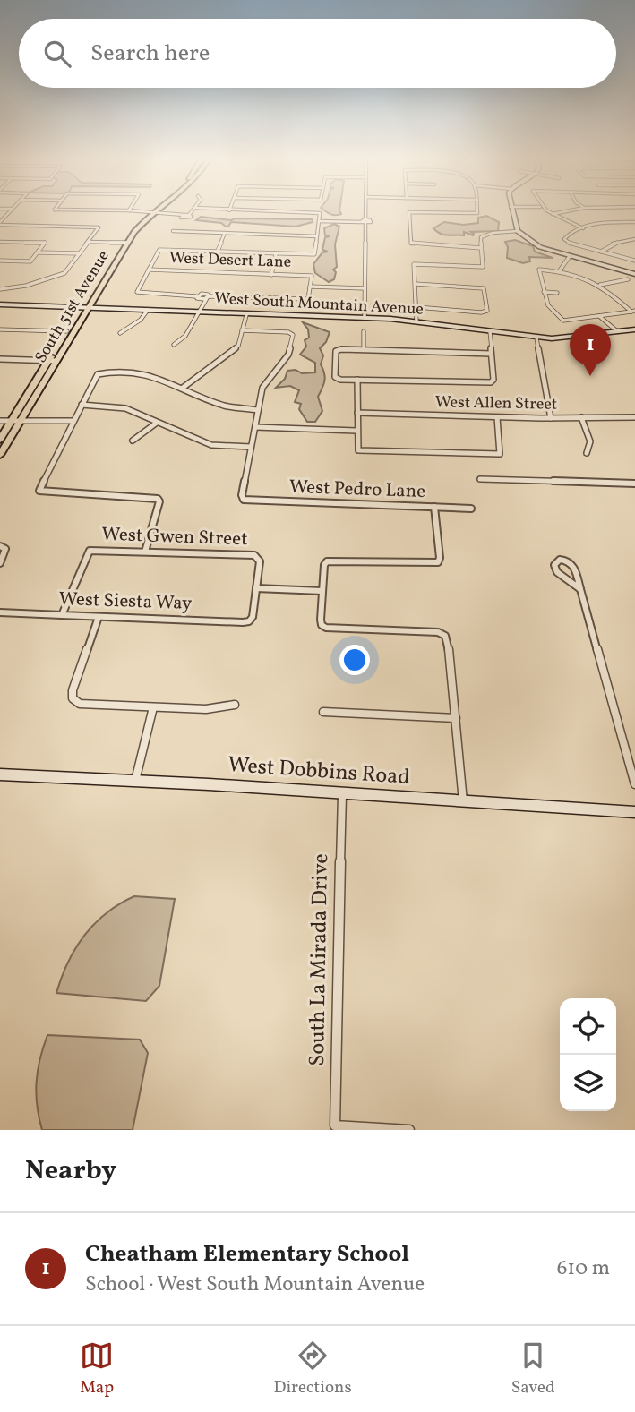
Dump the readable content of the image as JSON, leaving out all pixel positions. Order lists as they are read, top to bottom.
{
  "streets": {
    "main road": ["South 51st Avenue"],
    "street": [
      "West Desert Lane",
      "West South Mountain Avenue",
      "West Allen Street",
      "West Pedro Lane",
      "West Gwen Street",
      "West Siesta Way",
      "West Dobbins Road",
      "South La Mirada Drive"
    ]
  },
  "crossings": [
    ["West South Mountain Avenue", "South 51st Avenue"],
    ["West Gwen Street", "West Siesta Way"],
    ["West Dobbins Road", "South La Mirada Drive"]
  ],
  "page": {
    "search": "Search here",
    "pins": "1",
    "heading": "Nearby",
    "list": [
      {
        "mark": "1",
        "name": "Cheatham Elementary School",
        "note": "School · West South Mountain Avenue",
        "value": "610 m"
      }
    ],
    "nav": ["Map", "Directions", "Saved"]
  }
}
